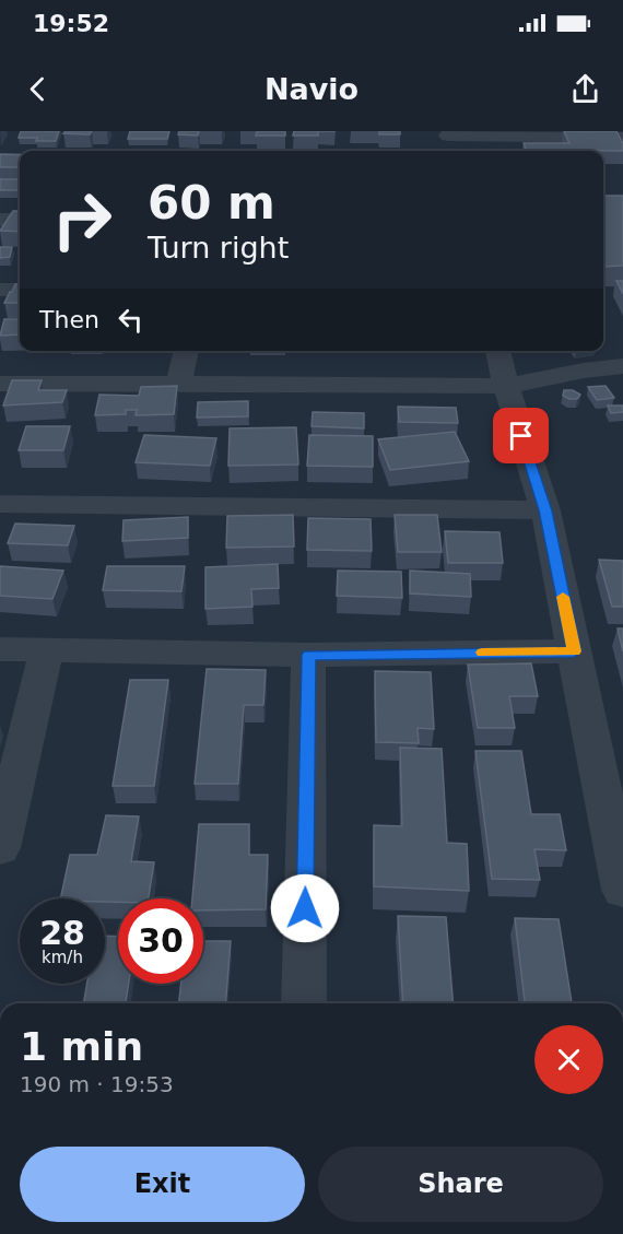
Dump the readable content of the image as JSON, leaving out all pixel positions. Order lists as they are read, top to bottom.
{
  "page": {
    "status": "19:52",
    "header": "Navio",
    "turn": ["60 m", "Turn right"],
    "then": "Then",
    "speed": "28 km/h",
    "limit": "30",
    "heading": ["1 min", "190 m · 19:53"],
    "buttons": ["Exit", "Share"]
  }
}
